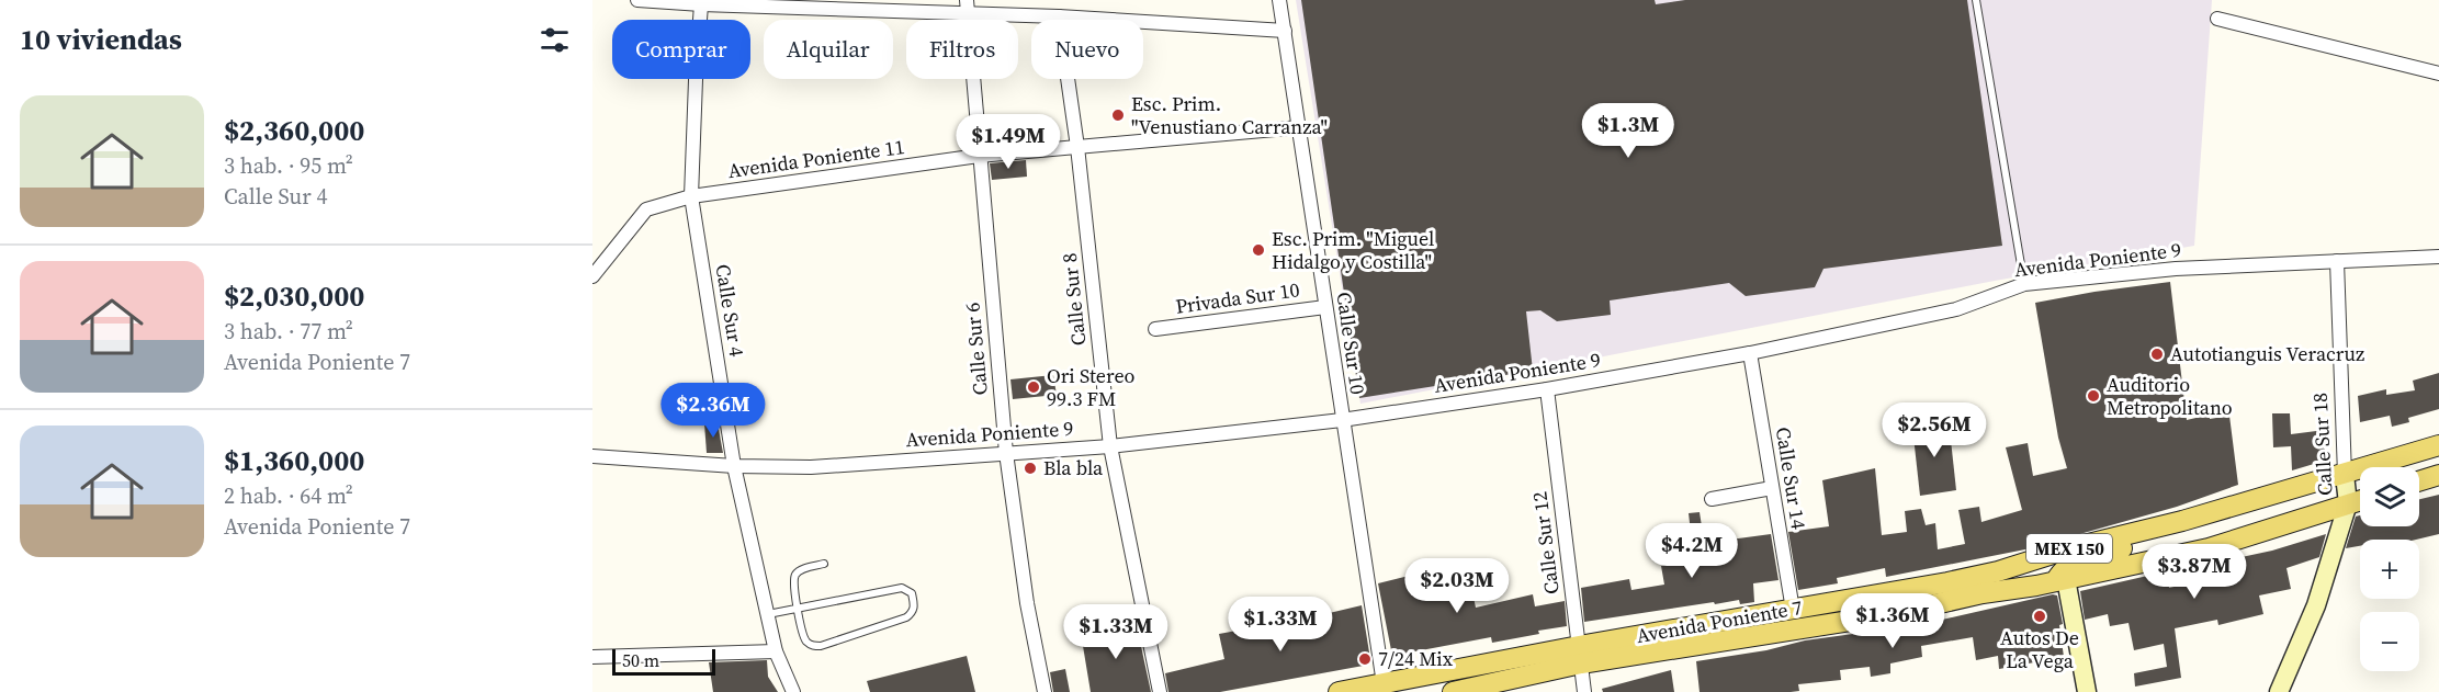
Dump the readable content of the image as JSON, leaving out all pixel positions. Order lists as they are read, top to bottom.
{
  "streets": {
    "main road": ["Calle Sur 18", "MEX 150", "Avenida Poniente 7"],
    "street": [
      "Avenida Poniente 11",
      "Avenida Poniente 9",
      "Privada Sur 10",
      "Calle Sur 8",
      "Calle Sur 4",
      "Calle Sur 10",
      "Calle Sur 6",
      "Calle Sur 14",
      "Calle Sur 12"
    ]
  },
  "crossings": [
    ["Avenida Poniente 11", "Calle Sur 8"],
    ["Avenida Poniente 11", "Calle Sur 4"],
    ["Avenida Poniente 11", "Calle Sur 10"],
    ["Avenida Poniente 11", "Calle Sur 6"],
    ["Avenida Poniente 9", "Calle Sur 8"],
    ["Avenida Poniente 9", "Calle Sur 4"],
    ["Avenida Poniente 9", "Calle Sur 10"],
    ["Avenida Poniente 9", "Calle Sur 6"],
    ["Avenida Poniente 9", "Calle Sur 18"],
    ["Avenida Poniente 9", "Calle Sur 14"],
    ["Avenida Poniente 9", "Calle Sur 12"],
    ["Privada Sur 10", "Calle Sur 10"],
    ["Calle Sur 10", "Avenida Poniente 7"],
    ["Calle Sur 18", "Avenida Poniente 7"],
    ["Calle Sur 14", "Avenida Poniente 7"],
    ["Calle Sur 12", "Avenida Poniente 7"]
  ],
  "places": [
    "Esc. Prim. \"Venustiano Carranza\"",
    "Esc. Prim. \"Miguel Hidalgo y Costilla\"",
    "Autotianguis Veracruz",
    "Ori Stereo 99.3 FM",
    "Auditorio Metropolitano",
    "Bla bla",
    "Autos De La Vega",
    "7/24 Mix"
  ],
  "scale_bar": "50 m",
  "page": {
    "heading": "10 viviendas",
    "chip": [
      "Comprar",
      "Alquilar",
      "Filtros",
      "Nuevo"
    ],
    "list": [
      {
        "name": "$2,360,000",
        "note": "3 hab. · 95 m² · Calle Sur 4"
      },
      {
        "name": "$2,030,000",
        "note": "3 hab. · 77 m² · Avenida Poniente 7"
      },
      {
        "name": "$1,360,000",
        "note": "2 hab. · 64 m² · Avenida Poniente 7"
      }
    ],
    "price": [
      "$1.3M",
      "$1.49M",
      "$2.36M",
      "$2.56M",
      "$4.2M",
      "$3.87M",
      "$2.03M",
      "$1.36M",
      "$1.33M",
      "$1.33M"
    ],
    "map_buttons": ["+", "−"],
    "scale": "50 m"
  }
}
